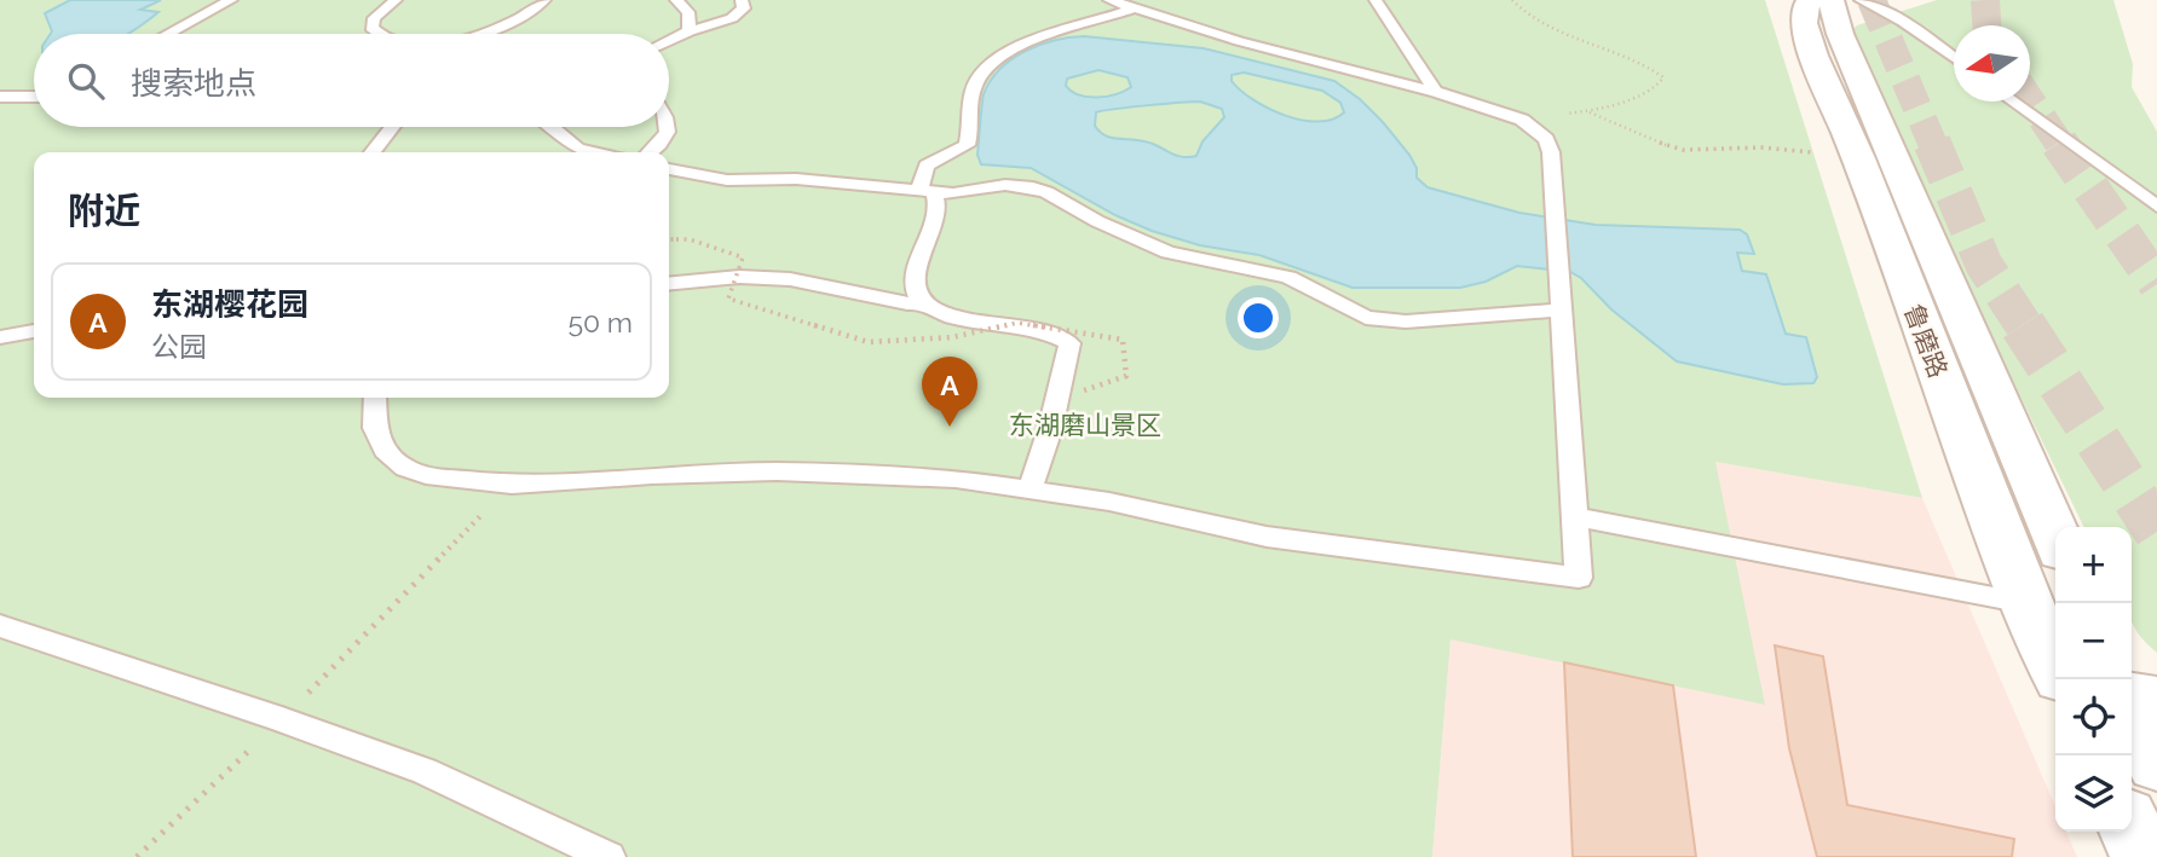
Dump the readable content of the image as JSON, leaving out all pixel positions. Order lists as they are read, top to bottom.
{
  "streets": {
    "street": ["鲁磨路"]
  },
  "parks": ["东湖磨山景区"],
  "north": "left",
  "page": {
    "search": "搜索地点",
    "heading": "附近",
    "list": [
      {
        "mark": "A",
        "name": "东湖樱花园",
        "note": "公园",
        "value": "50 m"
      }
    ],
    "pins": "A",
    "map_buttons": ["+", "−"]
  }
}
